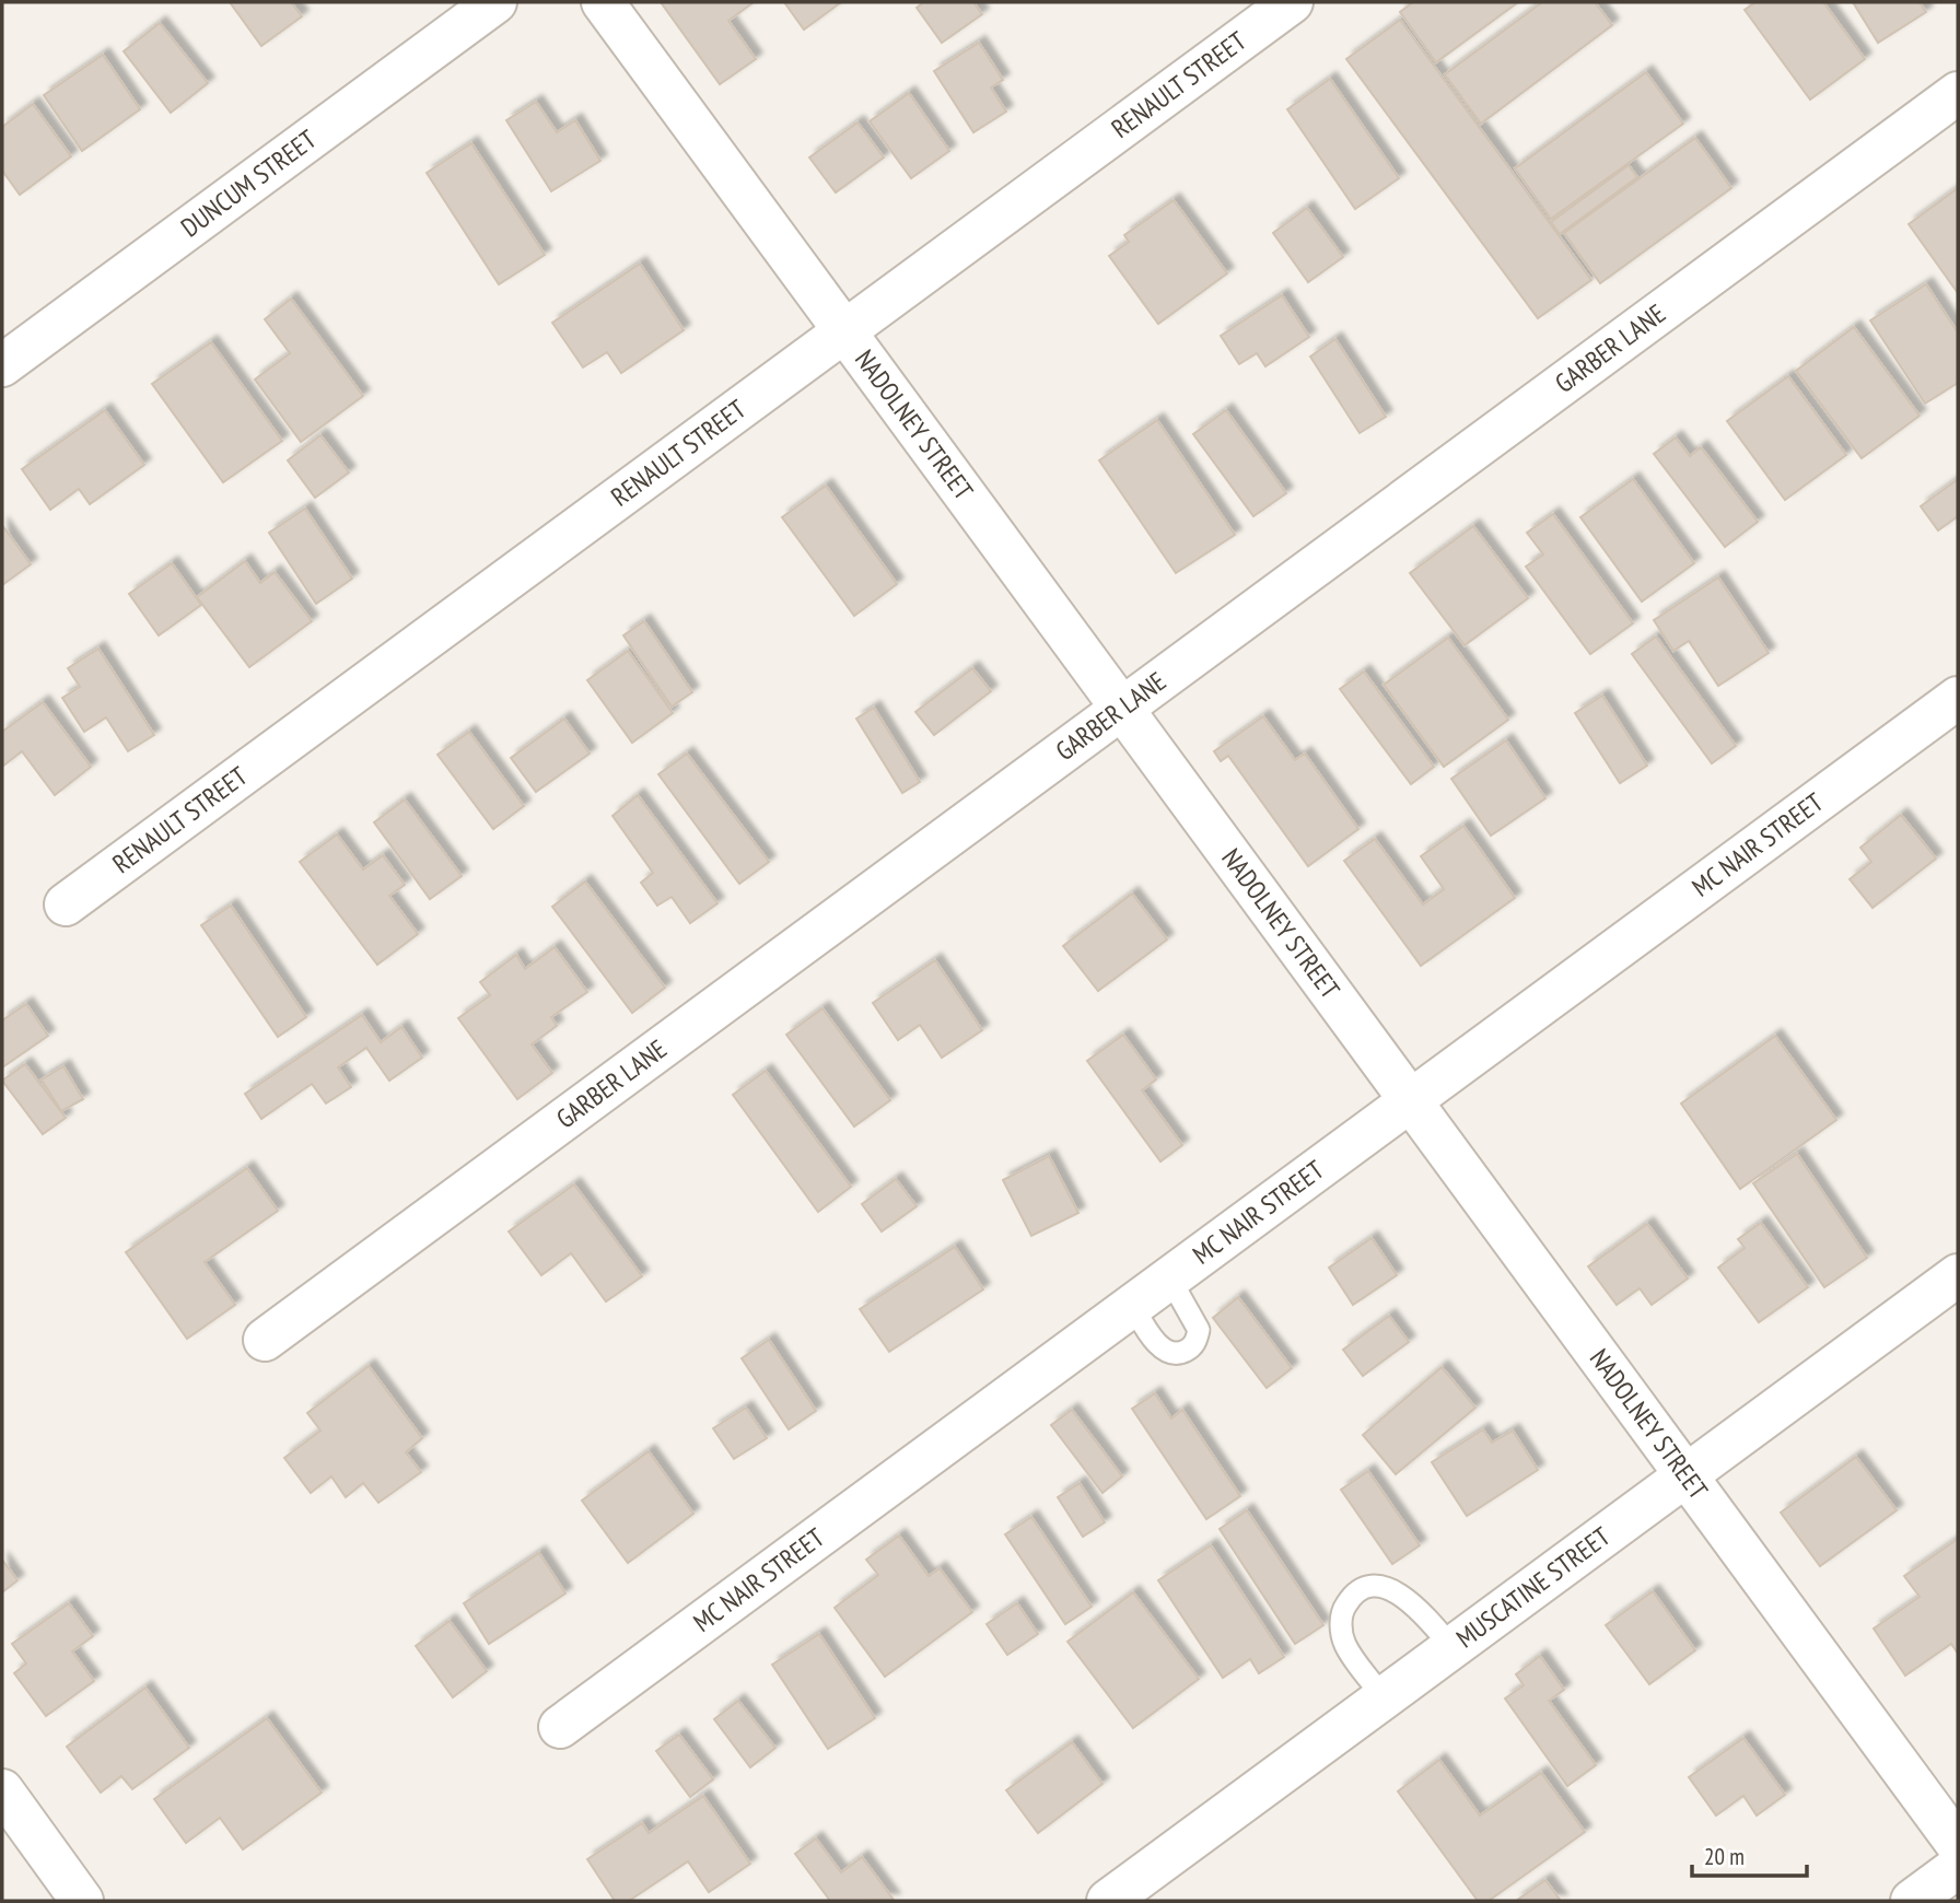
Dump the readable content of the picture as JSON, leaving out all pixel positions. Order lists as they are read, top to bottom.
{
  "streets": {
    "street": [
      "RENAULT STREET",
      "DUNCUM STREET",
      "GARBER LANE",
      "NADOLNEY STREET",
      "MC NAIR STREET",
      "MUSCATINE STREET"
    ]
  },
  "crossings": [
    ["RENAULT STREET", "NADOLNEY STREET"],
    ["GARBER LANE", "NADOLNEY STREET"],
    ["NADOLNEY STREET", "MC NAIR STREET"],
    ["NADOLNEY STREET", "MUSCATINE STREET"]
  ],
  "scale_bar": "20 m"
}
